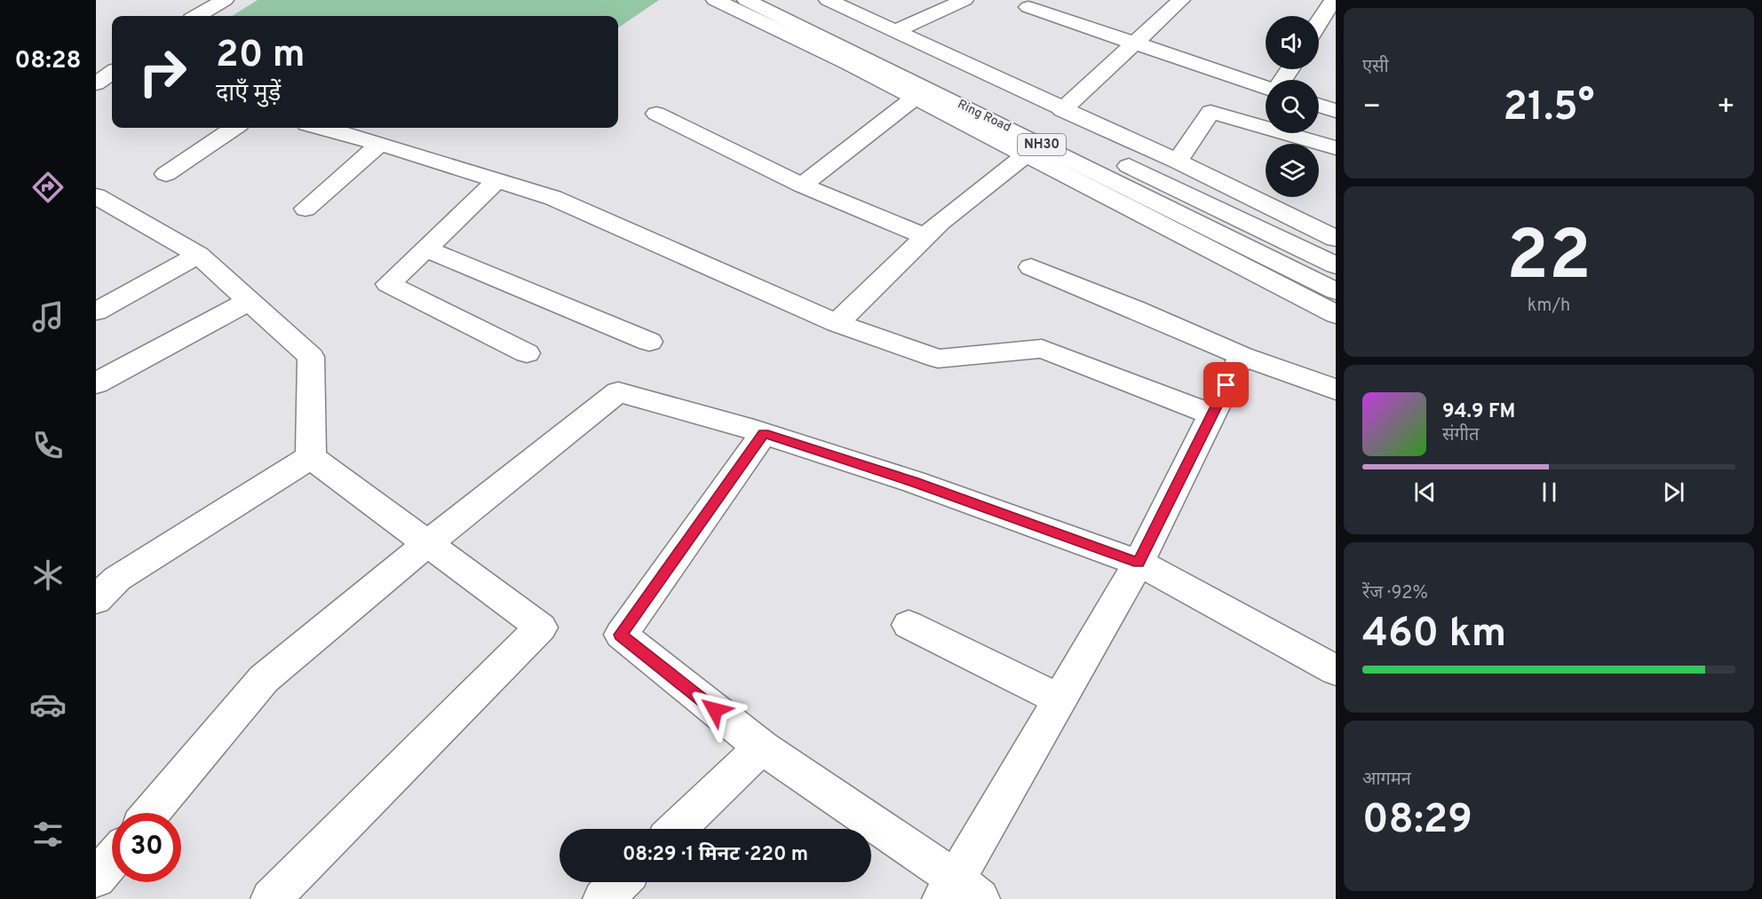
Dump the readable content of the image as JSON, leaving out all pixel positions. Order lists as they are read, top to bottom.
{
  "streets": {
    "main road": ["Ring Road", "NH30"]
  },
  "page": {
    "tabs": "08:28",
    "tile": [
      "एसी",
      ["22", "km/h"],
      ["रेंज · 92%", "460 km"],
      ["आगमन", "08:29"]
    ],
    "turn": ["20 m", "दाएँ मुड़ें"],
    "heat": ["−", "21.5°", "+"],
    "song": ["94.9 FM", "संगीत"],
    "limit": "30",
    "trip": "08:29 · 1 मिनट · 220 m"
  }
}
